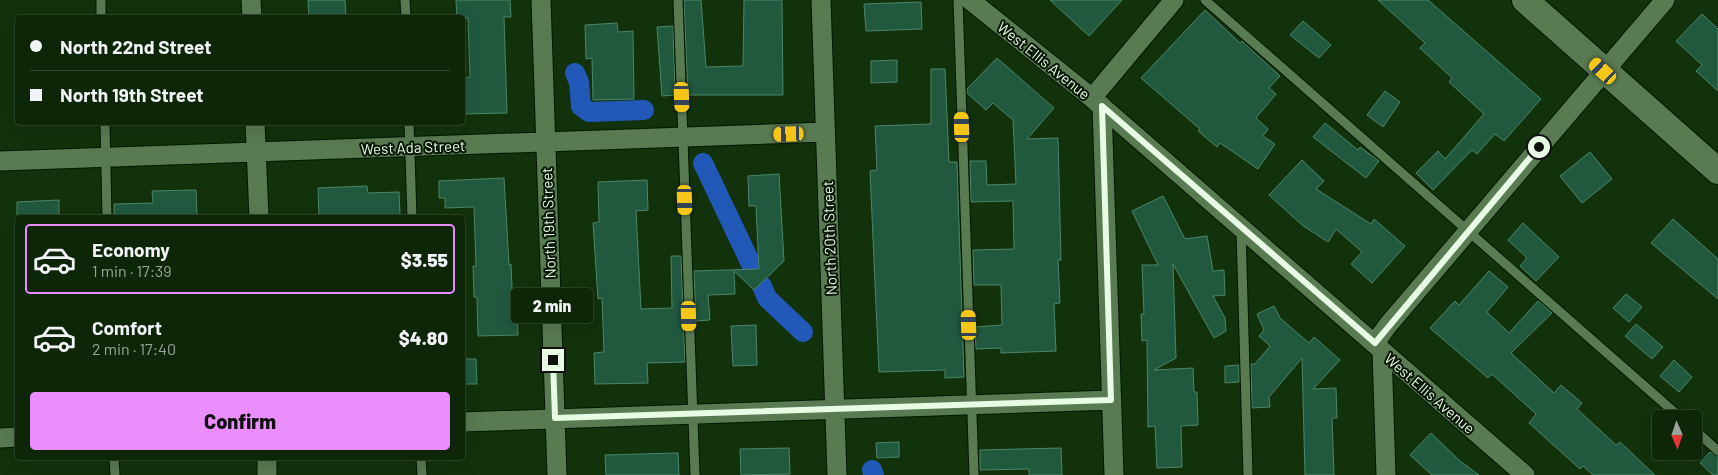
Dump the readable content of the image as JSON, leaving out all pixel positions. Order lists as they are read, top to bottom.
{
  "streets": {
    "street": [
      "West Ellis Avenue",
      "West Ada Street",
      "North 19th Street",
      "North 20th Street"
    ]
  },
  "crossings": [
    ["West Ada Street", "North 19th Street"],
    ["West Ada Street", "North 20th Street"]
  ],
  "north": "bottom",
  "page": {
    "banner": ["North 22nd Street", "North 19th Street"],
    "list": [
      {
        "name": "Economy",
        "note": "1 min · 17:39",
        "value": "$3.55"
      },
      {
        "name": "Comfort",
        "note": "2 min · 17:40",
        "value": "$4.80"
      }
    ],
    "bubble": "2 min",
    "buttons": "Confirm"
  }
}
